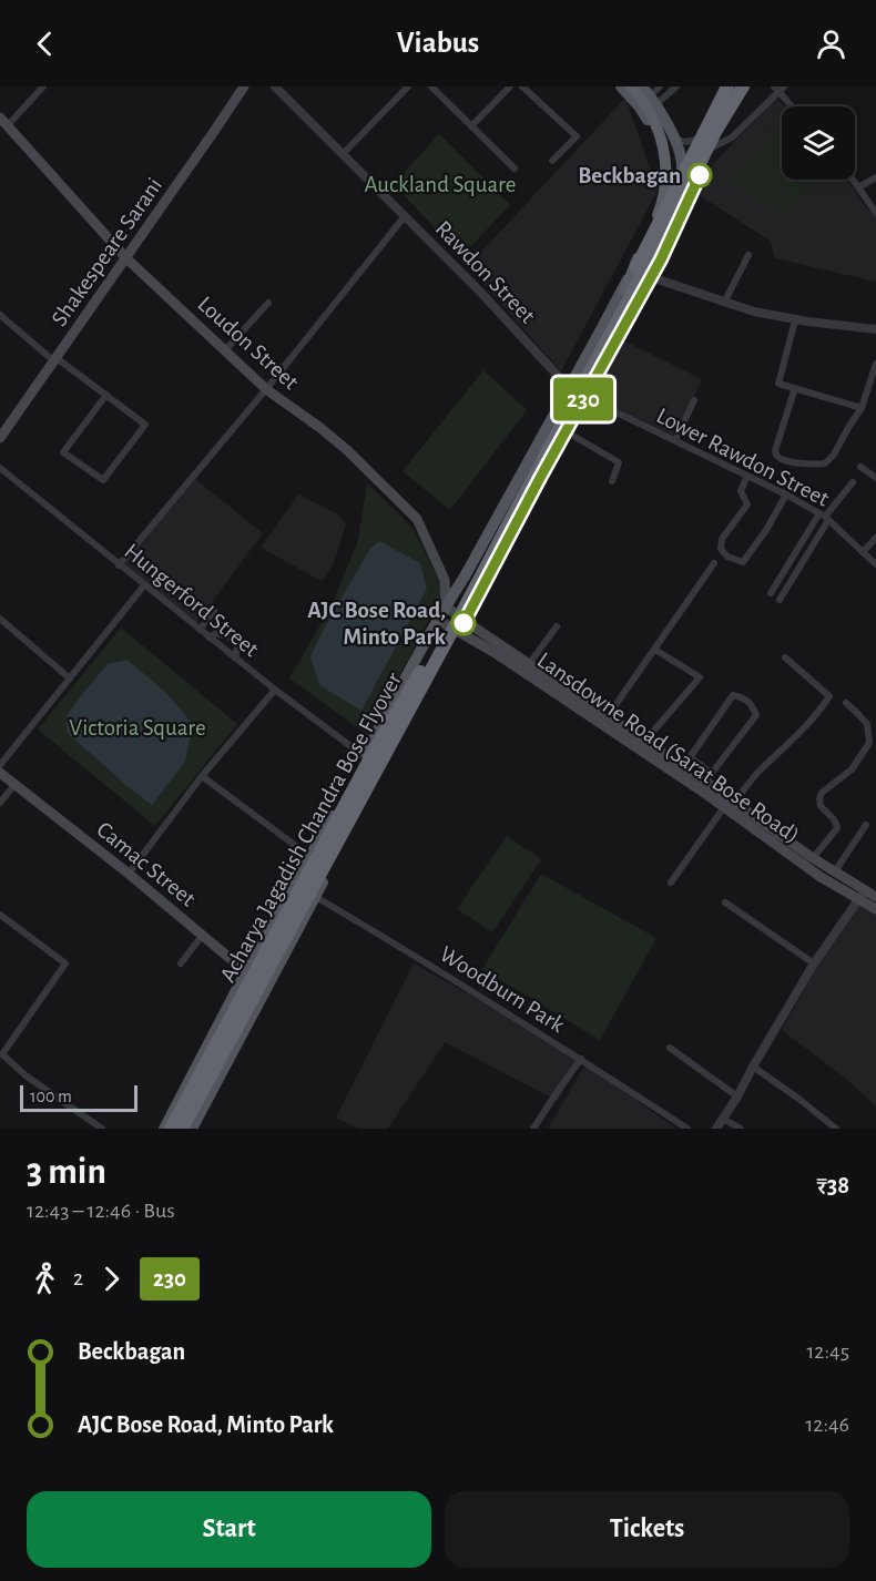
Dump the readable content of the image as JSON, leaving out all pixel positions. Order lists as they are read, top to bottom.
{
  "streets": {
    "highway": ["Acharya Jagadish Chandra Bose Flyover"],
    "main road": [
      "Shakespeare Sarani",
      "Loudon Street",
      "Lansdowne Road (Sarat Bose Road)",
      "Camac Street"
    ],
    "street": [
      "Rawdon Street",
      "Lower Rawdon Street",
      "Hungerford Street",
      "Woodburn Park"
    ]
  },
  "crossings": [
    ["Shakespeare Sarani", "Loudon Street"],
    ["Rawdon Street", "Lower Rawdon Street"]
  ],
  "parks": ["Auckland Square", "Victoria Square"],
  "places": ["Beckbagan", "AJC Bose Road, Minto Park"],
  "lines": ["bus line 230"],
  "scale_bar": "100 m",
  "page": {
    "header": "Viabus",
    "on_map": "230",
    "scale": "100 m",
    "heading": ["3 min", "12:43 – 12:46 · Bus", "₹38"],
    "legs": ["2", "230"],
    "list": [
      {
        "name": "Beckbagan",
        "value": "12:45"
      },
      {
        "name": "AJC Bose Road, Minto Park",
        "value": "12:46"
      }
    ],
    "buttons": ["Start", "Tickets"]
  }
}
